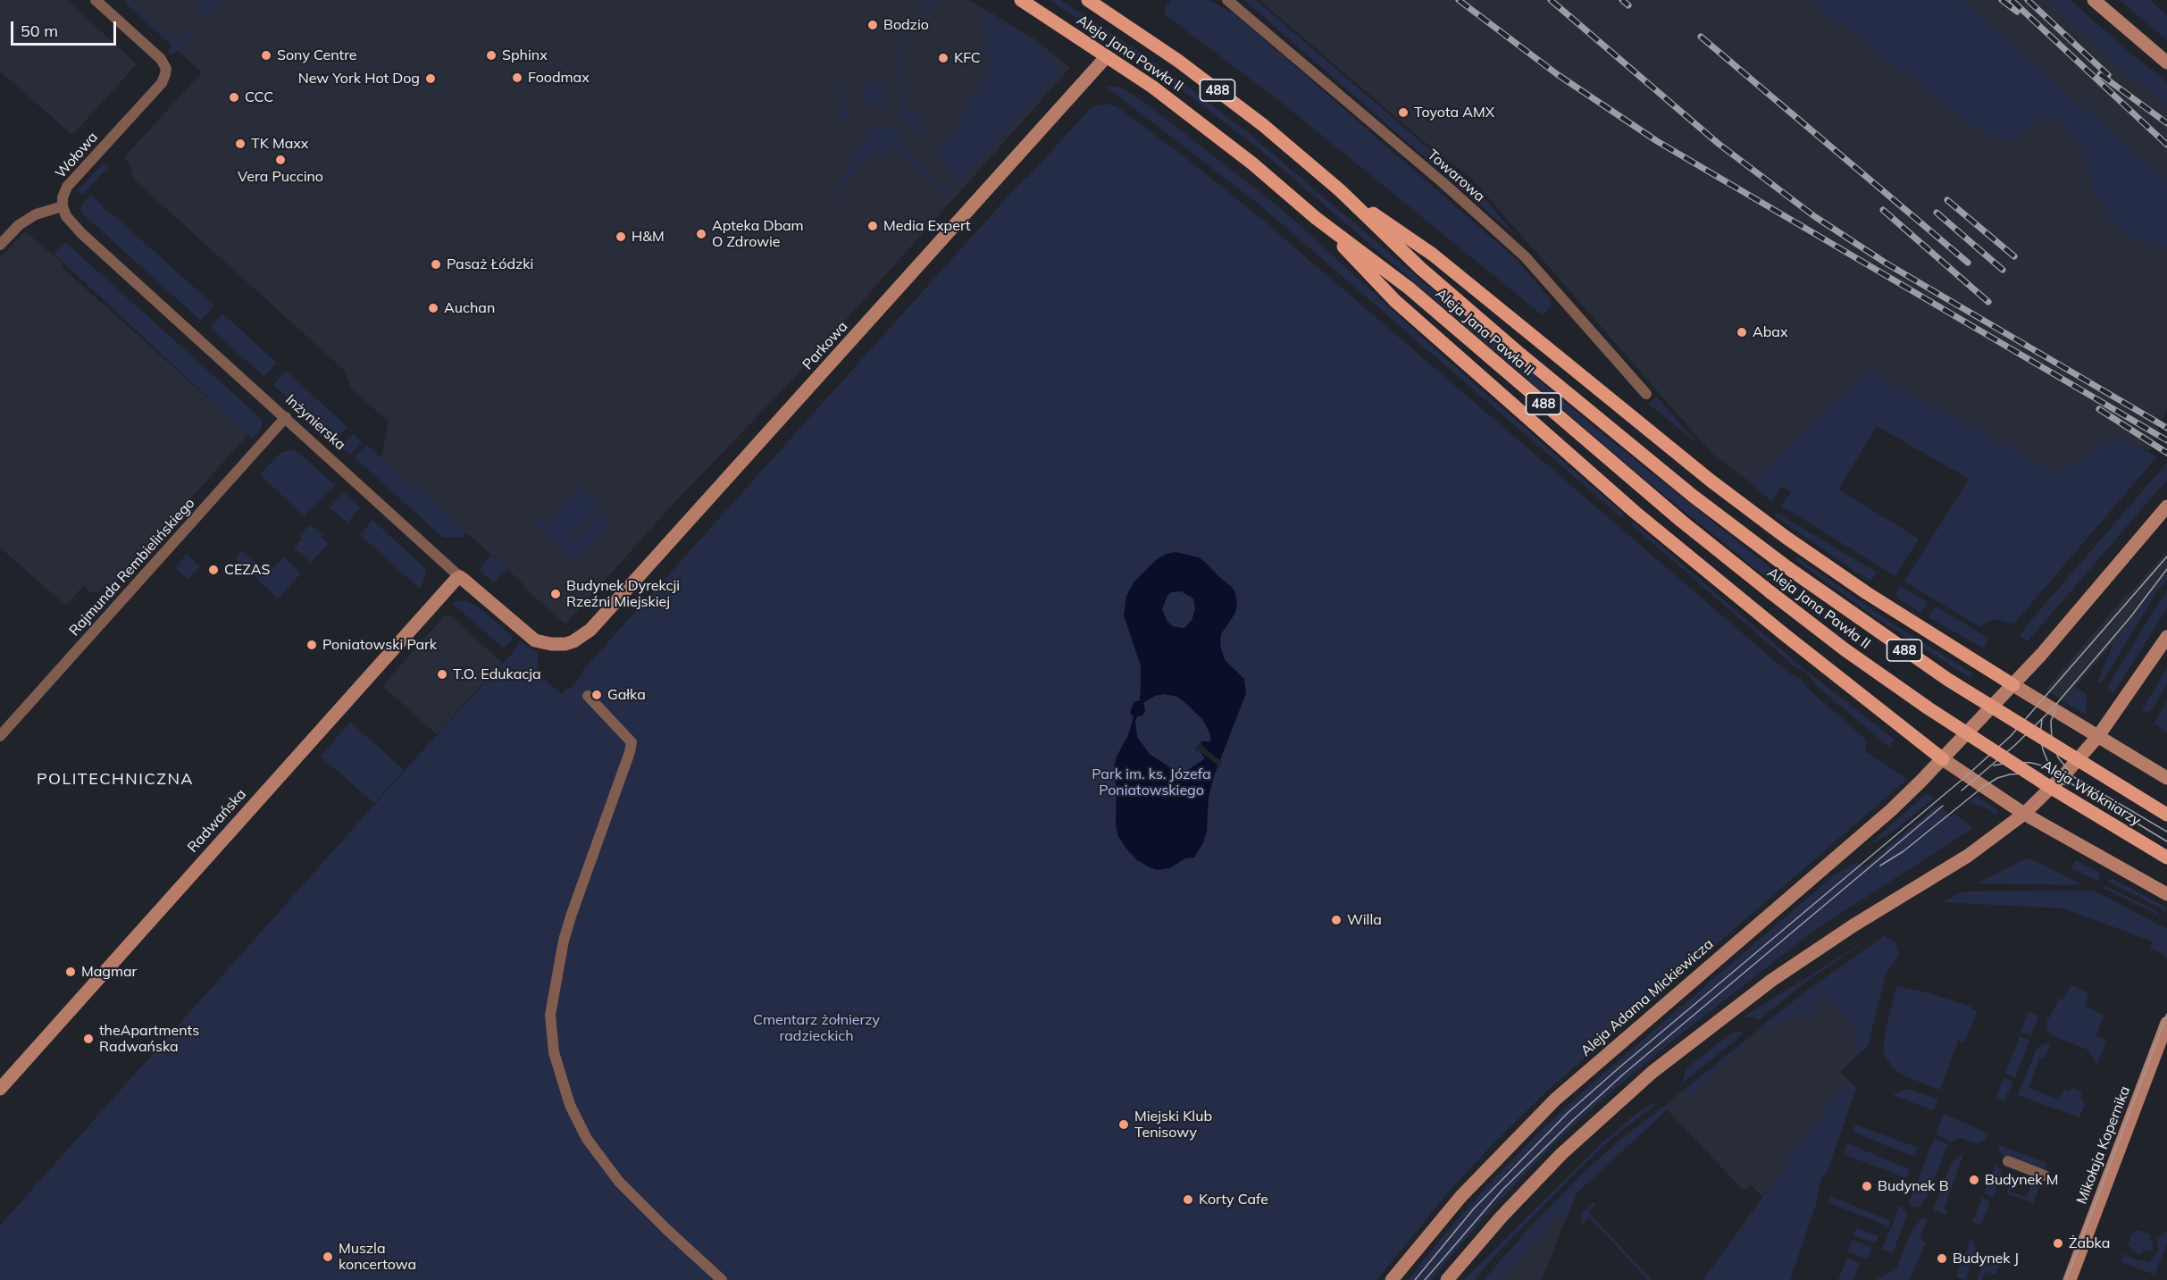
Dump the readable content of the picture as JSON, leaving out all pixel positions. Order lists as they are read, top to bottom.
{
  "streets": {
    "main road": [
      "Aleja Jana Pawła II",
      "488",
      "Parkowa",
      "Inżynierska",
      "Aleja Włókniarzy",
      "Radwańska",
      "Aleja Adama Mickiewicza",
      "Mikołaja Kopernika"
    ],
    "street": ["Wołowa", "Towarowa", "Rajmunda Rembielińskiego"]
  },
  "crossings": [
    ["Aleja Jana Pawła II", "Parkowa"],
    ["Aleja Jana Pawła II", "Aleja Włókniarzy"],
    ["Wołowa", "Inżynierska"],
    ["Parkowa", "Inżynierska"],
    ["Inżynierska", "Rajmunda Rembielińskiego"],
    ["Inżynierska", "Radwańska"]
  ],
  "districts": ["POLITECHNICZNA"],
  "parks": ["Park im. ks. Józefa Poniatowskiego", "Cmentarz żołnierzy radzieckich"],
  "places": [
    "Bodzio",
    "Sony Centre",
    "Sphinx",
    "KFC",
    "Foodmax",
    "New York Hot Dog",
    "CCC",
    "Toyota AMX",
    "TK Maxx",
    "Vera Puccino",
    "Media Expert",
    "Apteka Dbam O Zdrowie",
    "H&M",
    "Pasaż Łódzki",
    "Auchan",
    "Abax",
    "CEZAS",
    "Budynek Dyrekcji Rzeźni Miejskiej",
    "Poniatowski Park",
    "T.O. Edukacja",
    "Gałka",
    "Willa",
    "Magmar",
    "theApartments Radwańska",
    "Miejski Klub Tenisowy",
    "Budynek M",
    "Budynek B",
    "Korty Cafe",
    "Żabka",
    "Muszla koncertowa",
    "Budynek J"
  ],
  "scale_bar": "50 m"
}
